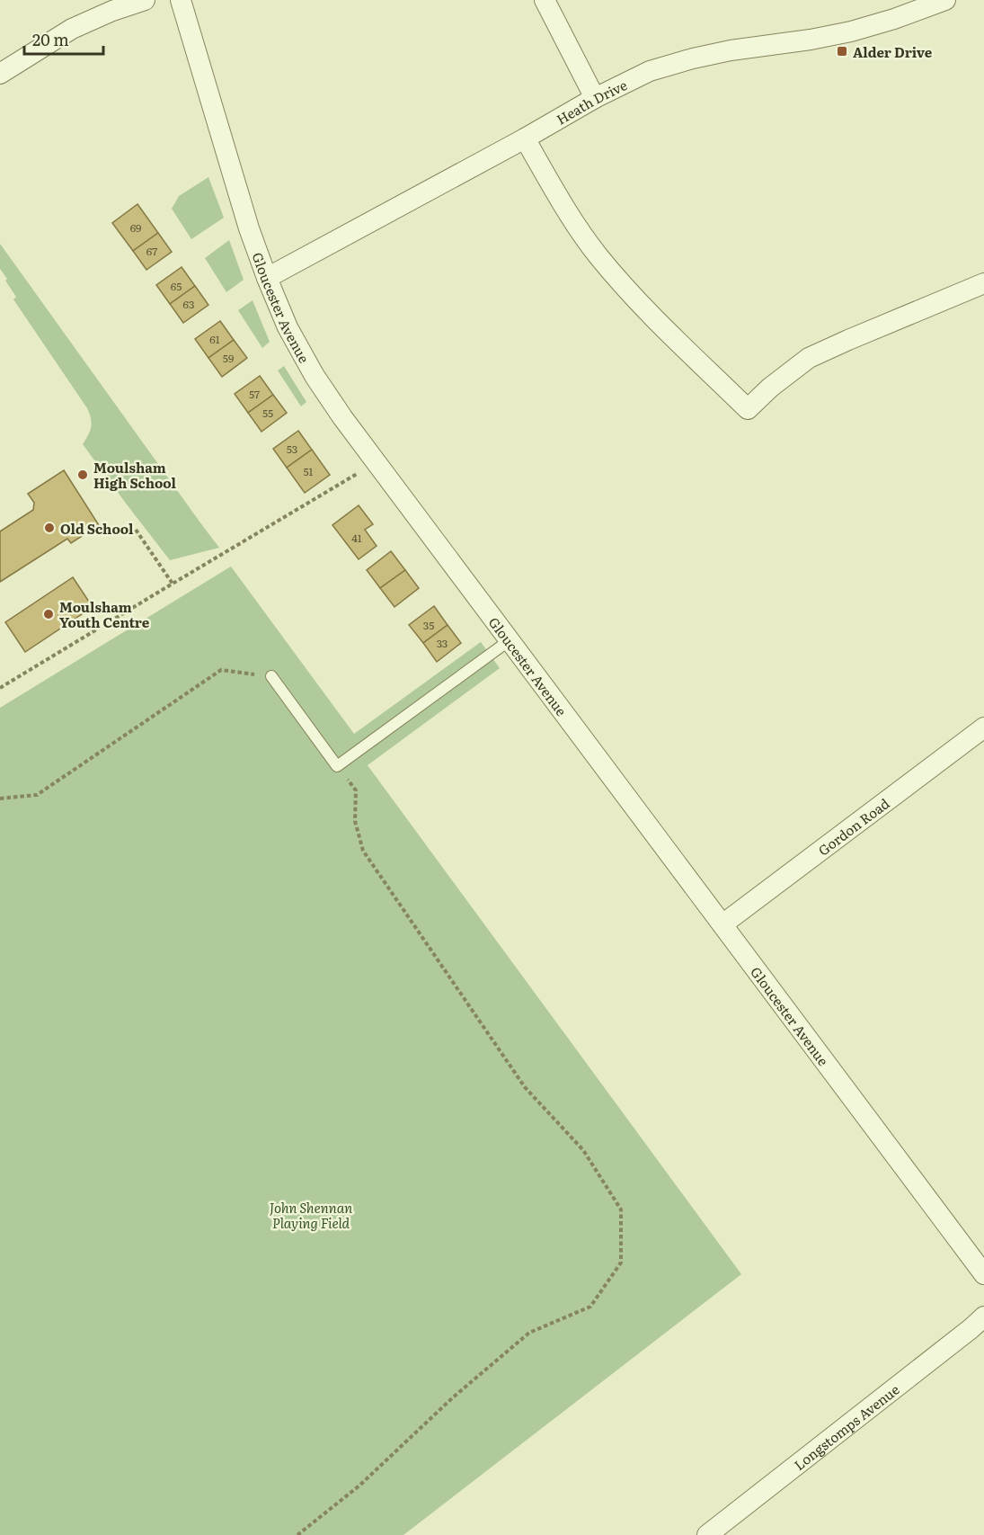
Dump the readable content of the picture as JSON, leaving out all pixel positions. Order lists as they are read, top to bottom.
{
  "streets": {
    "street": [
      "Heath Drive",
      "Gloucester Avenue",
      "Gordon Road",
      "Longstomps Avenue"
    ]
  },
  "crossings": [
    ["Heath Drive", "Gloucester Avenue"],
    ["Gloucester Avenue", "Gordon Road"]
  ],
  "parks": ["John Shennan Playing Field"],
  "places": {
    "transit": ["Alder Drive"],
    "other": ["Moulsham High School", "Old School", "Moulsham Youth Centre"]
  },
  "house_numbers": [
    "69",
    "67",
    "65",
    "63",
    "61",
    "59",
    "57",
    "55",
    "53",
    "51",
    "41",
    "35",
    "33"
  ],
  "scale_bar": "20 m"
}
